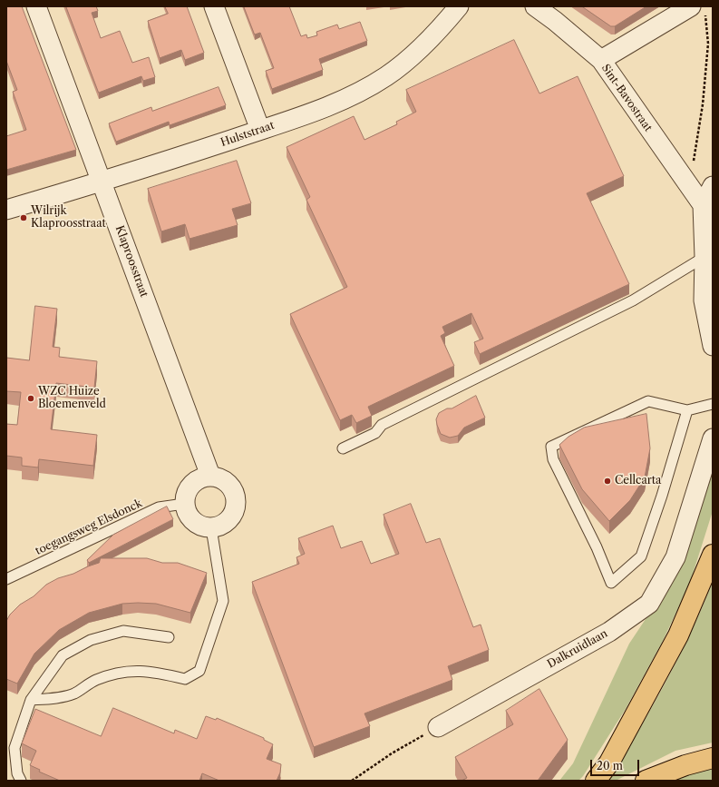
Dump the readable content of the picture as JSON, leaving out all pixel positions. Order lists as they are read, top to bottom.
{
  "streets": {
    "street": [
      "Sint-Bavostraat",
      "Hulststraat",
      "Klaproosstraat",
      "Dalkruidlaan"
    ],
    "lane": ["toegangsweg Elsdonck"]
  },
  "crossings": [
    ["Hulststraat", "Klaproosstraat"],
    ["Klaproosstraat", "toegangsweg Elsdonck"]
  ],
  "places": ["Wilrijk Klaproosstraat", "WZC Huize Bloemenveld", "Cellcarta"],
  "scale_bar": "20 m"
}
